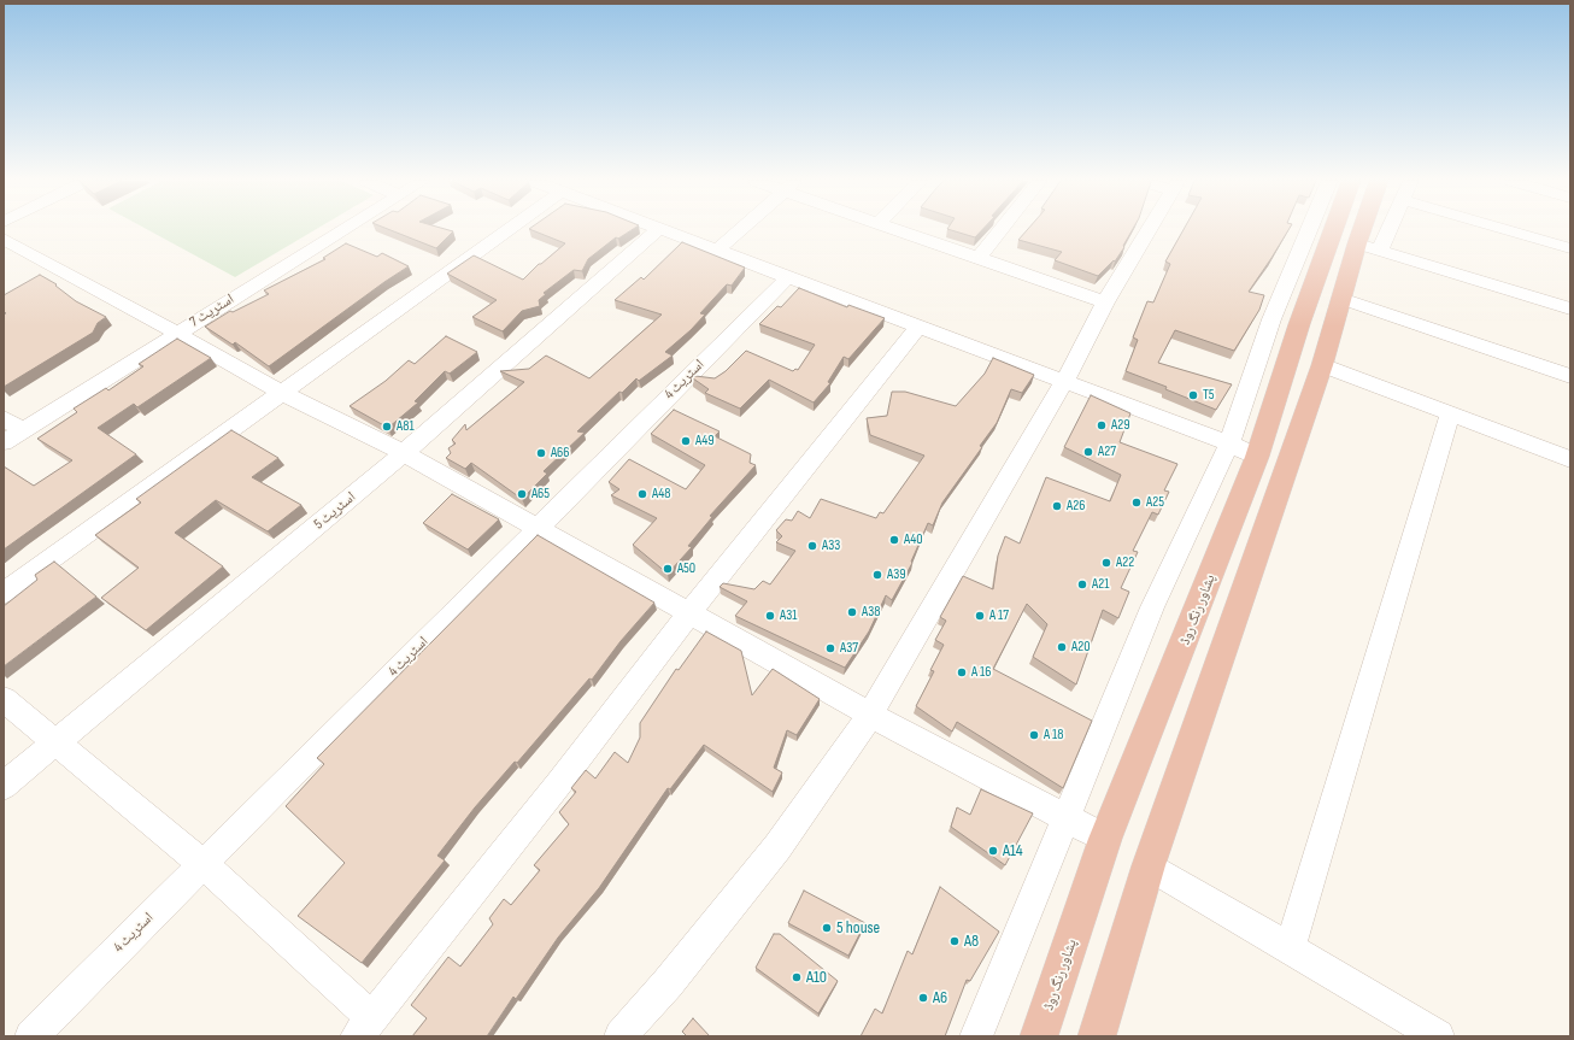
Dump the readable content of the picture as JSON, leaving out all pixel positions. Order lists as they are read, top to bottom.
{
  "streets": {
    "highway": ["پشاور رنگ روڈ"],
    "street": ["اسٹریٹ 7", "اسٹریٹ 4", "اسٹریٹ 5"]
  },
  "places": [
    "T5",
    "A29",
    "A81",
    "A49",
    "A27",
    "A66",
    "A65",
    "A48",
    "A25",
    "A26",
    "A40",
    "A33",
    "A22",
    "A50",
    "A39",
    "A21",
    "A38",
    "A31",
    "A 17",
    "A20",
    "A37",
    "A 16",
    "A 18",
    "A14",
    "5 house",
    "A8",
    "A10",
    "A6"
  ]
}
